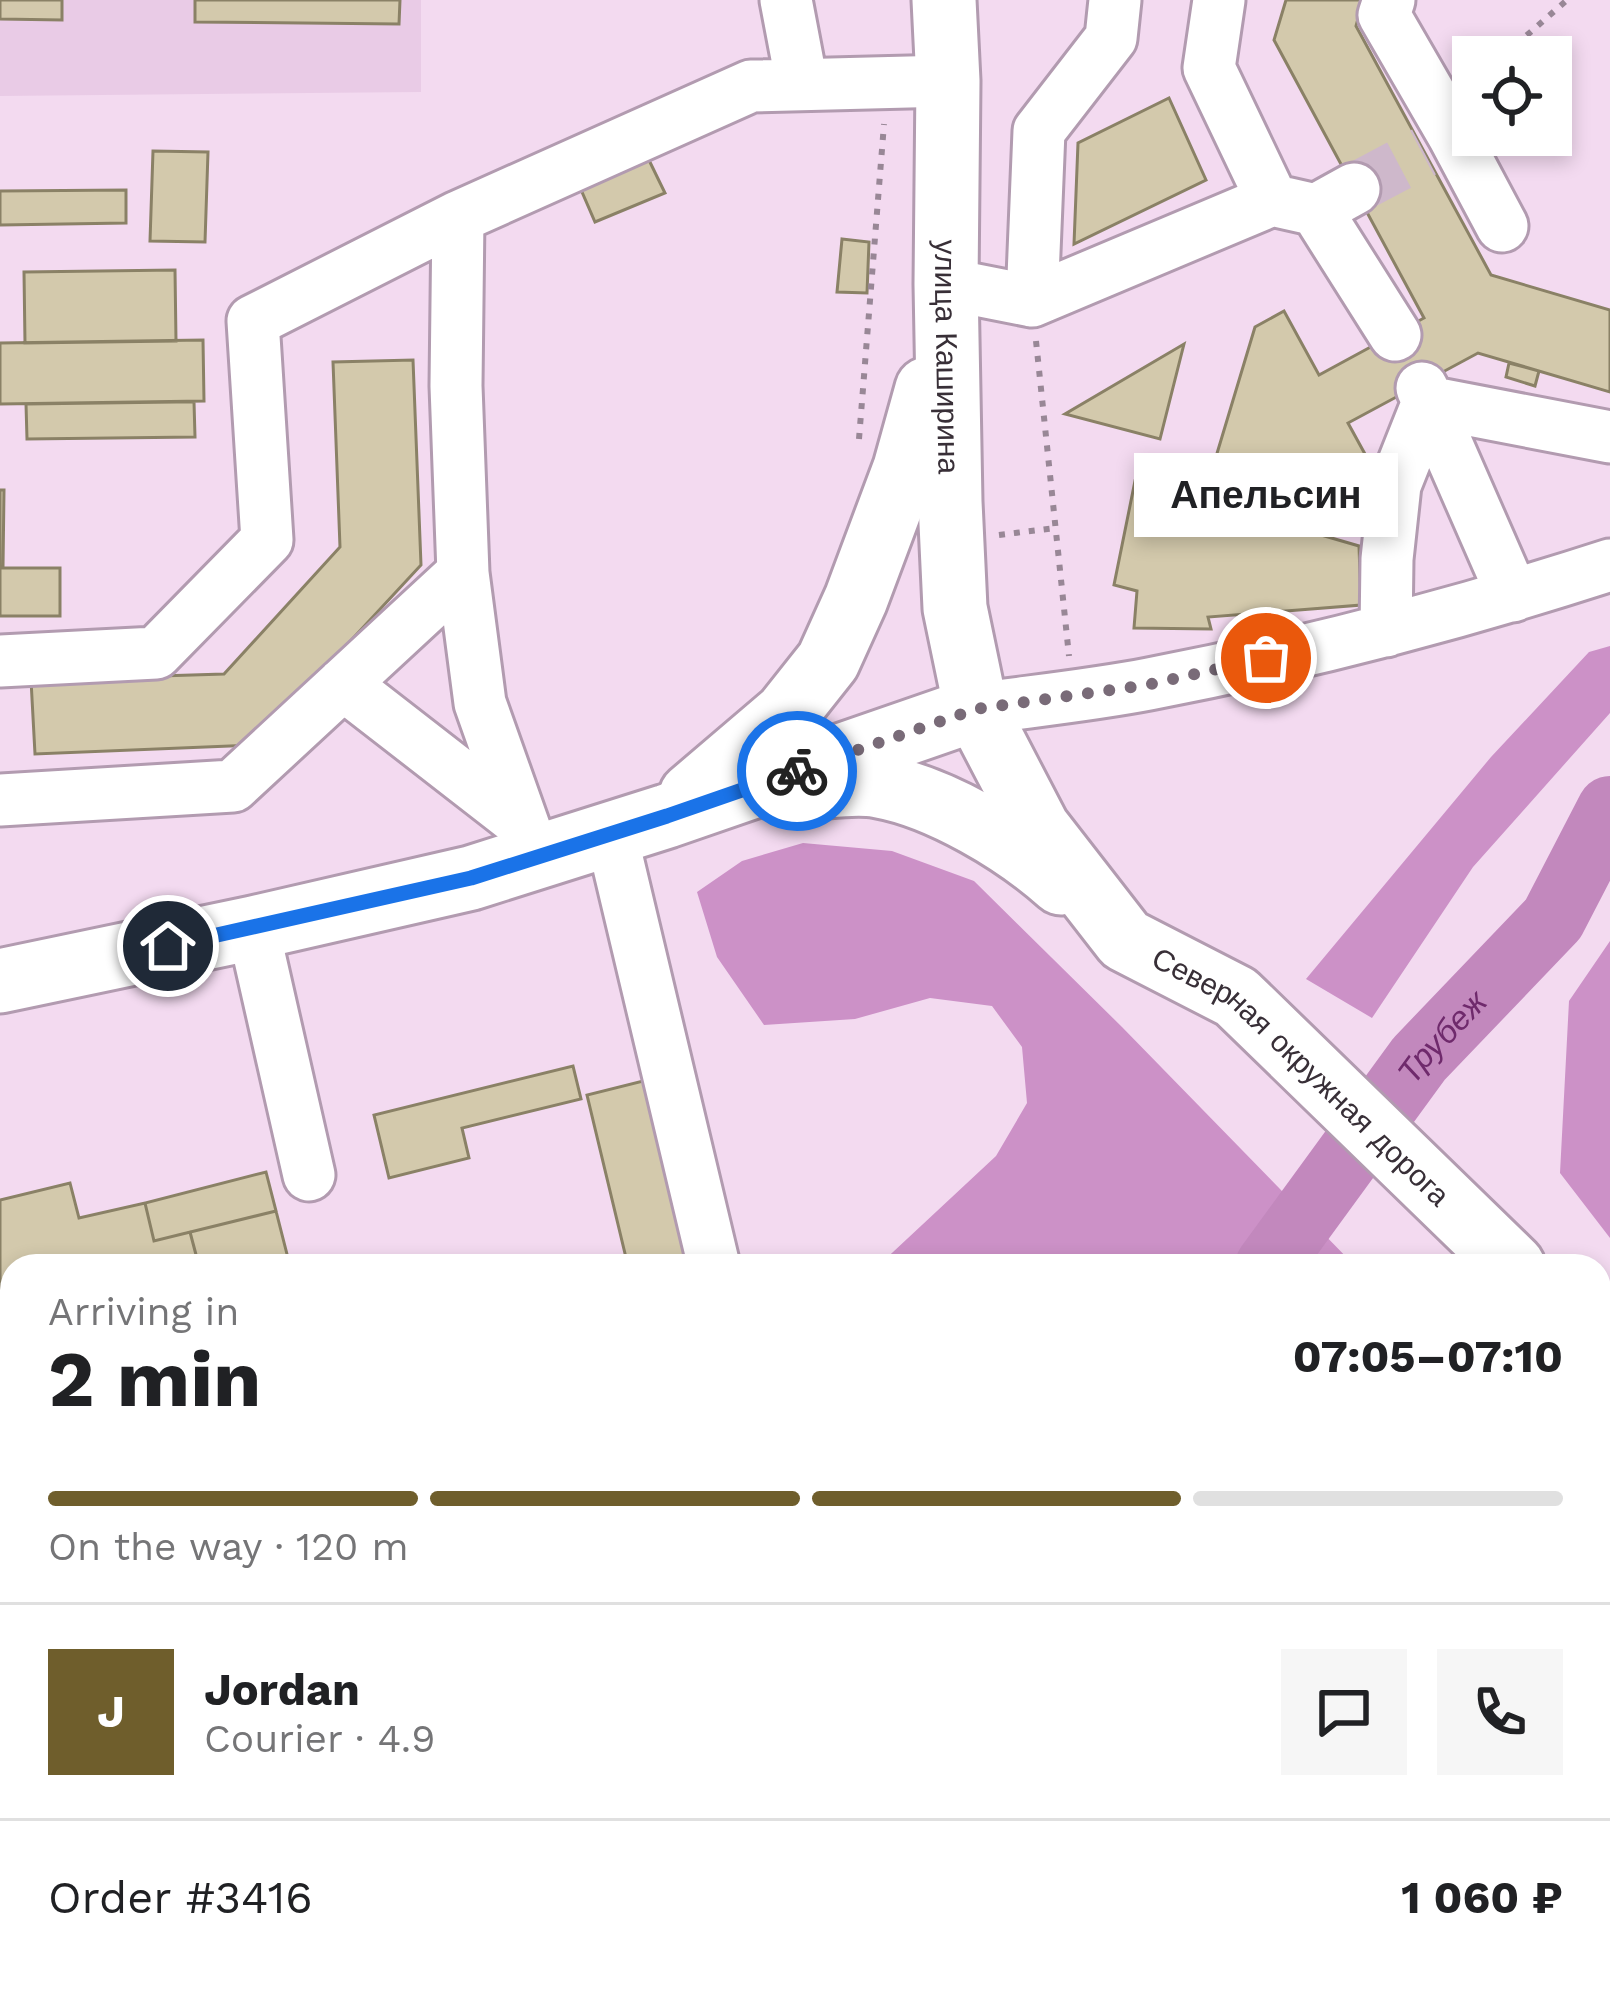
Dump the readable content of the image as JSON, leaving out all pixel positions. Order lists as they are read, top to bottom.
{
  "streets": {
    "main road": ["улица Каширина", "Северная окружная дорога"]
  },
  "crossings": [
    ["улица Каширина", "Северная окружная дорога"]
  ],
  "water": ["Трубеж"],
  "places": ["Апельсин"],
  "page": {
    "bubble": "Апельсин",
    "heading": ["2 min", "Arriving in", "07:05–07:10"],
    "panel": [
      "Jordan",
      "Courier · 4.9",
      "Order #3416",
      "1 060 ₽"
    ],
    "bar": "On the way · 120 m",
    "round": "J"
  }
}
